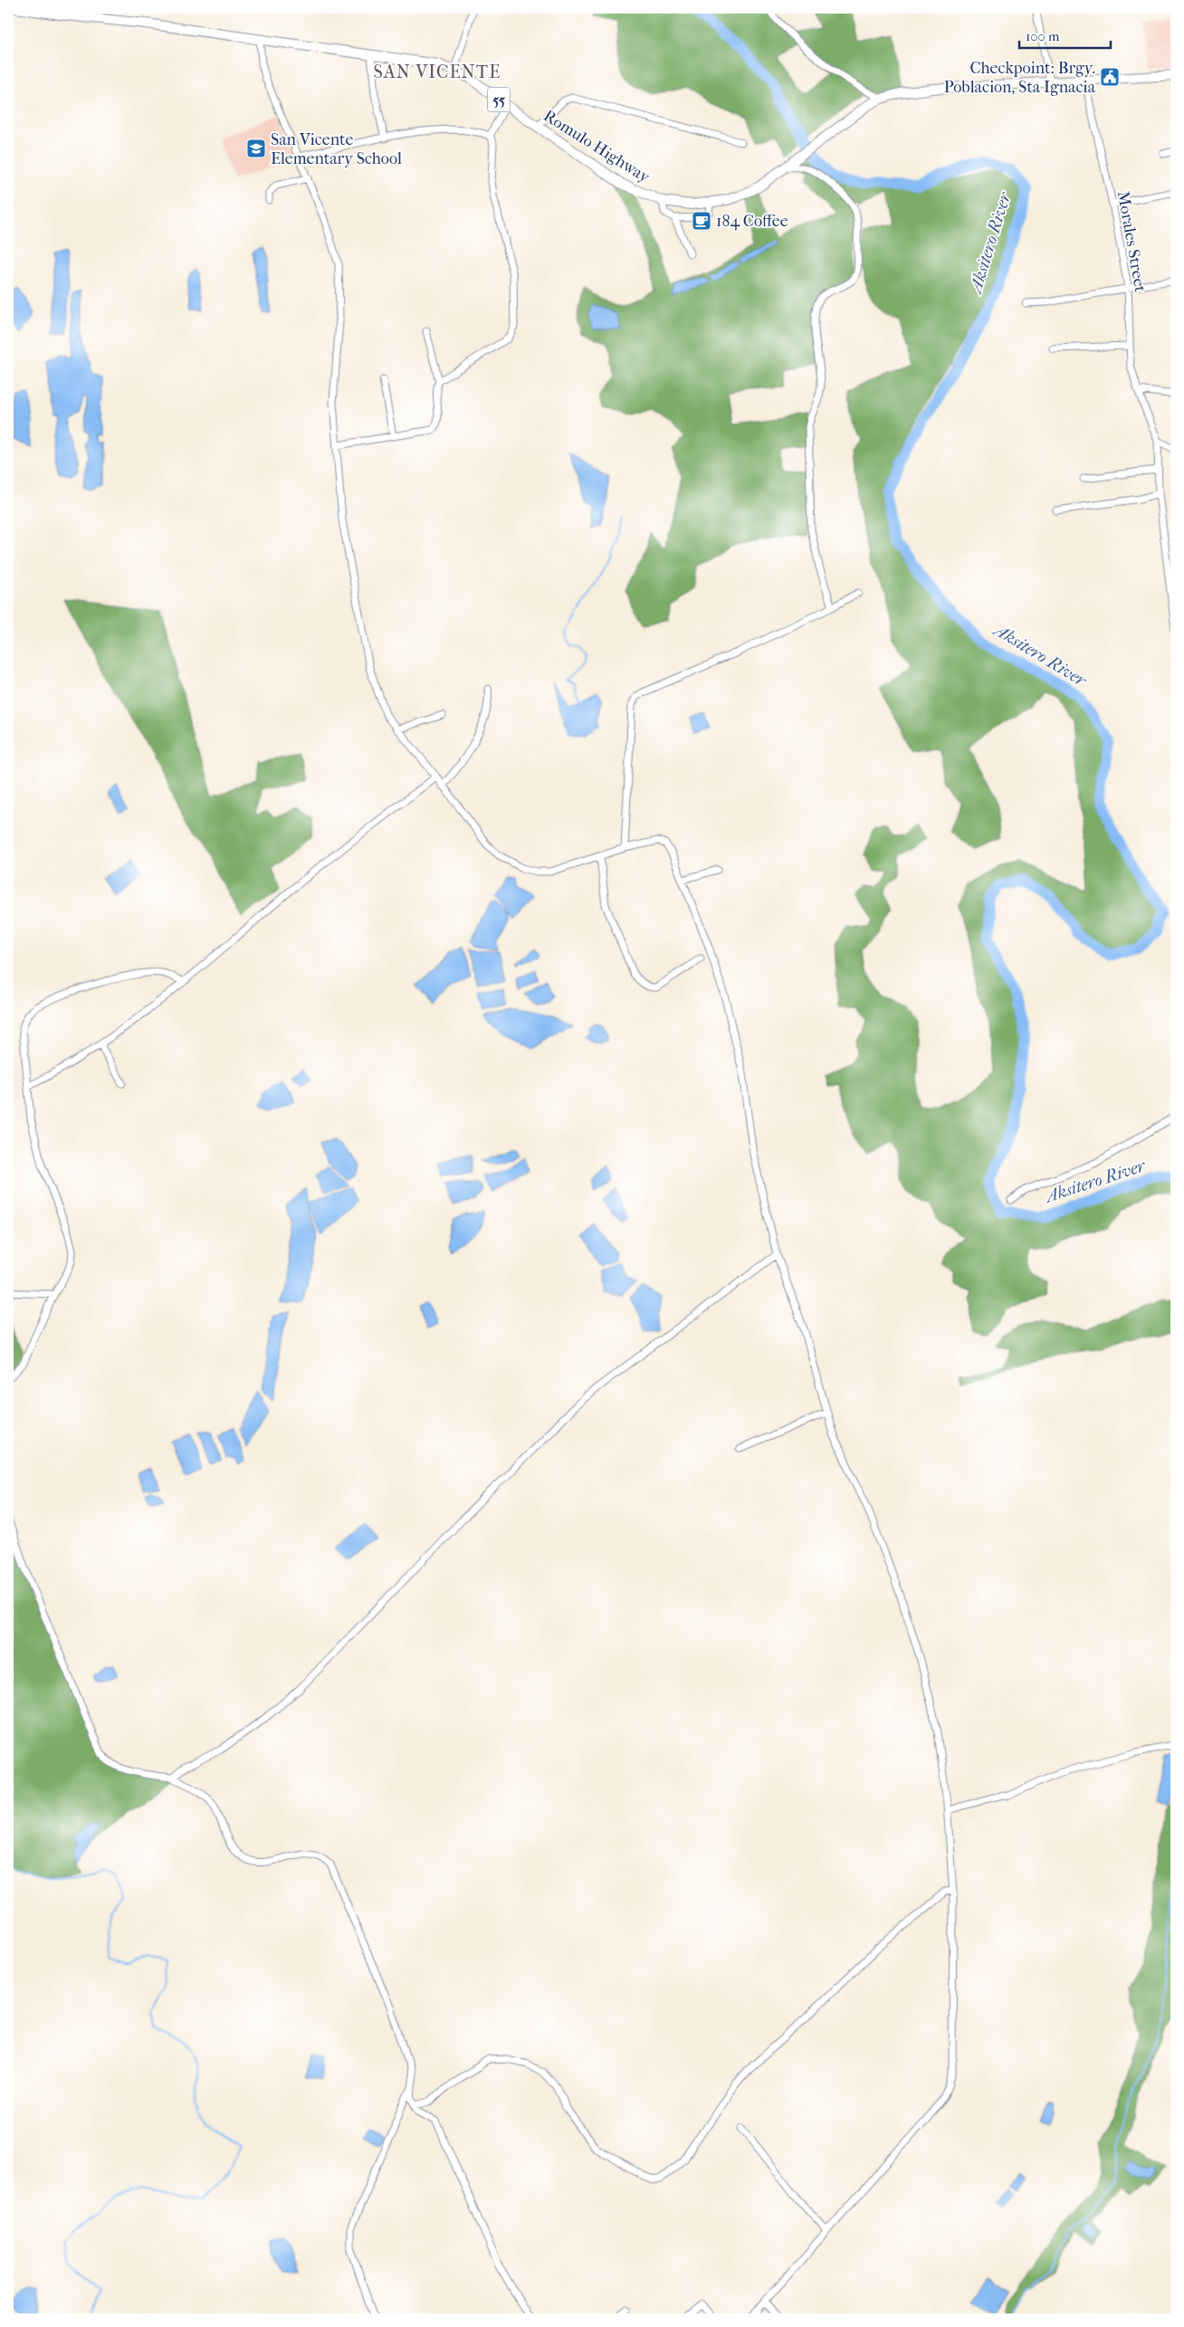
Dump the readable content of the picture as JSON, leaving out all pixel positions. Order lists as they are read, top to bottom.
{
  "streets": {
    "highway": ["55", "Romulo Highway"],
    "street": ["Morales Street"]
  },
  "crossings": [
    ["Romulo Highway", "Morales Street"]
  ],
  "districts": ["SAN VICENTE"],
  "water": ["Aksitero River"],
  "places": {
    "public building": ["Checkpoint: Brgy. Poblacion, Sta Ignacia"],
    "school or university": ["San Vicente Elementary School"],
    "cafe": ["184 Coffee"]
  },
  "scale_bar": "100 m"
}
